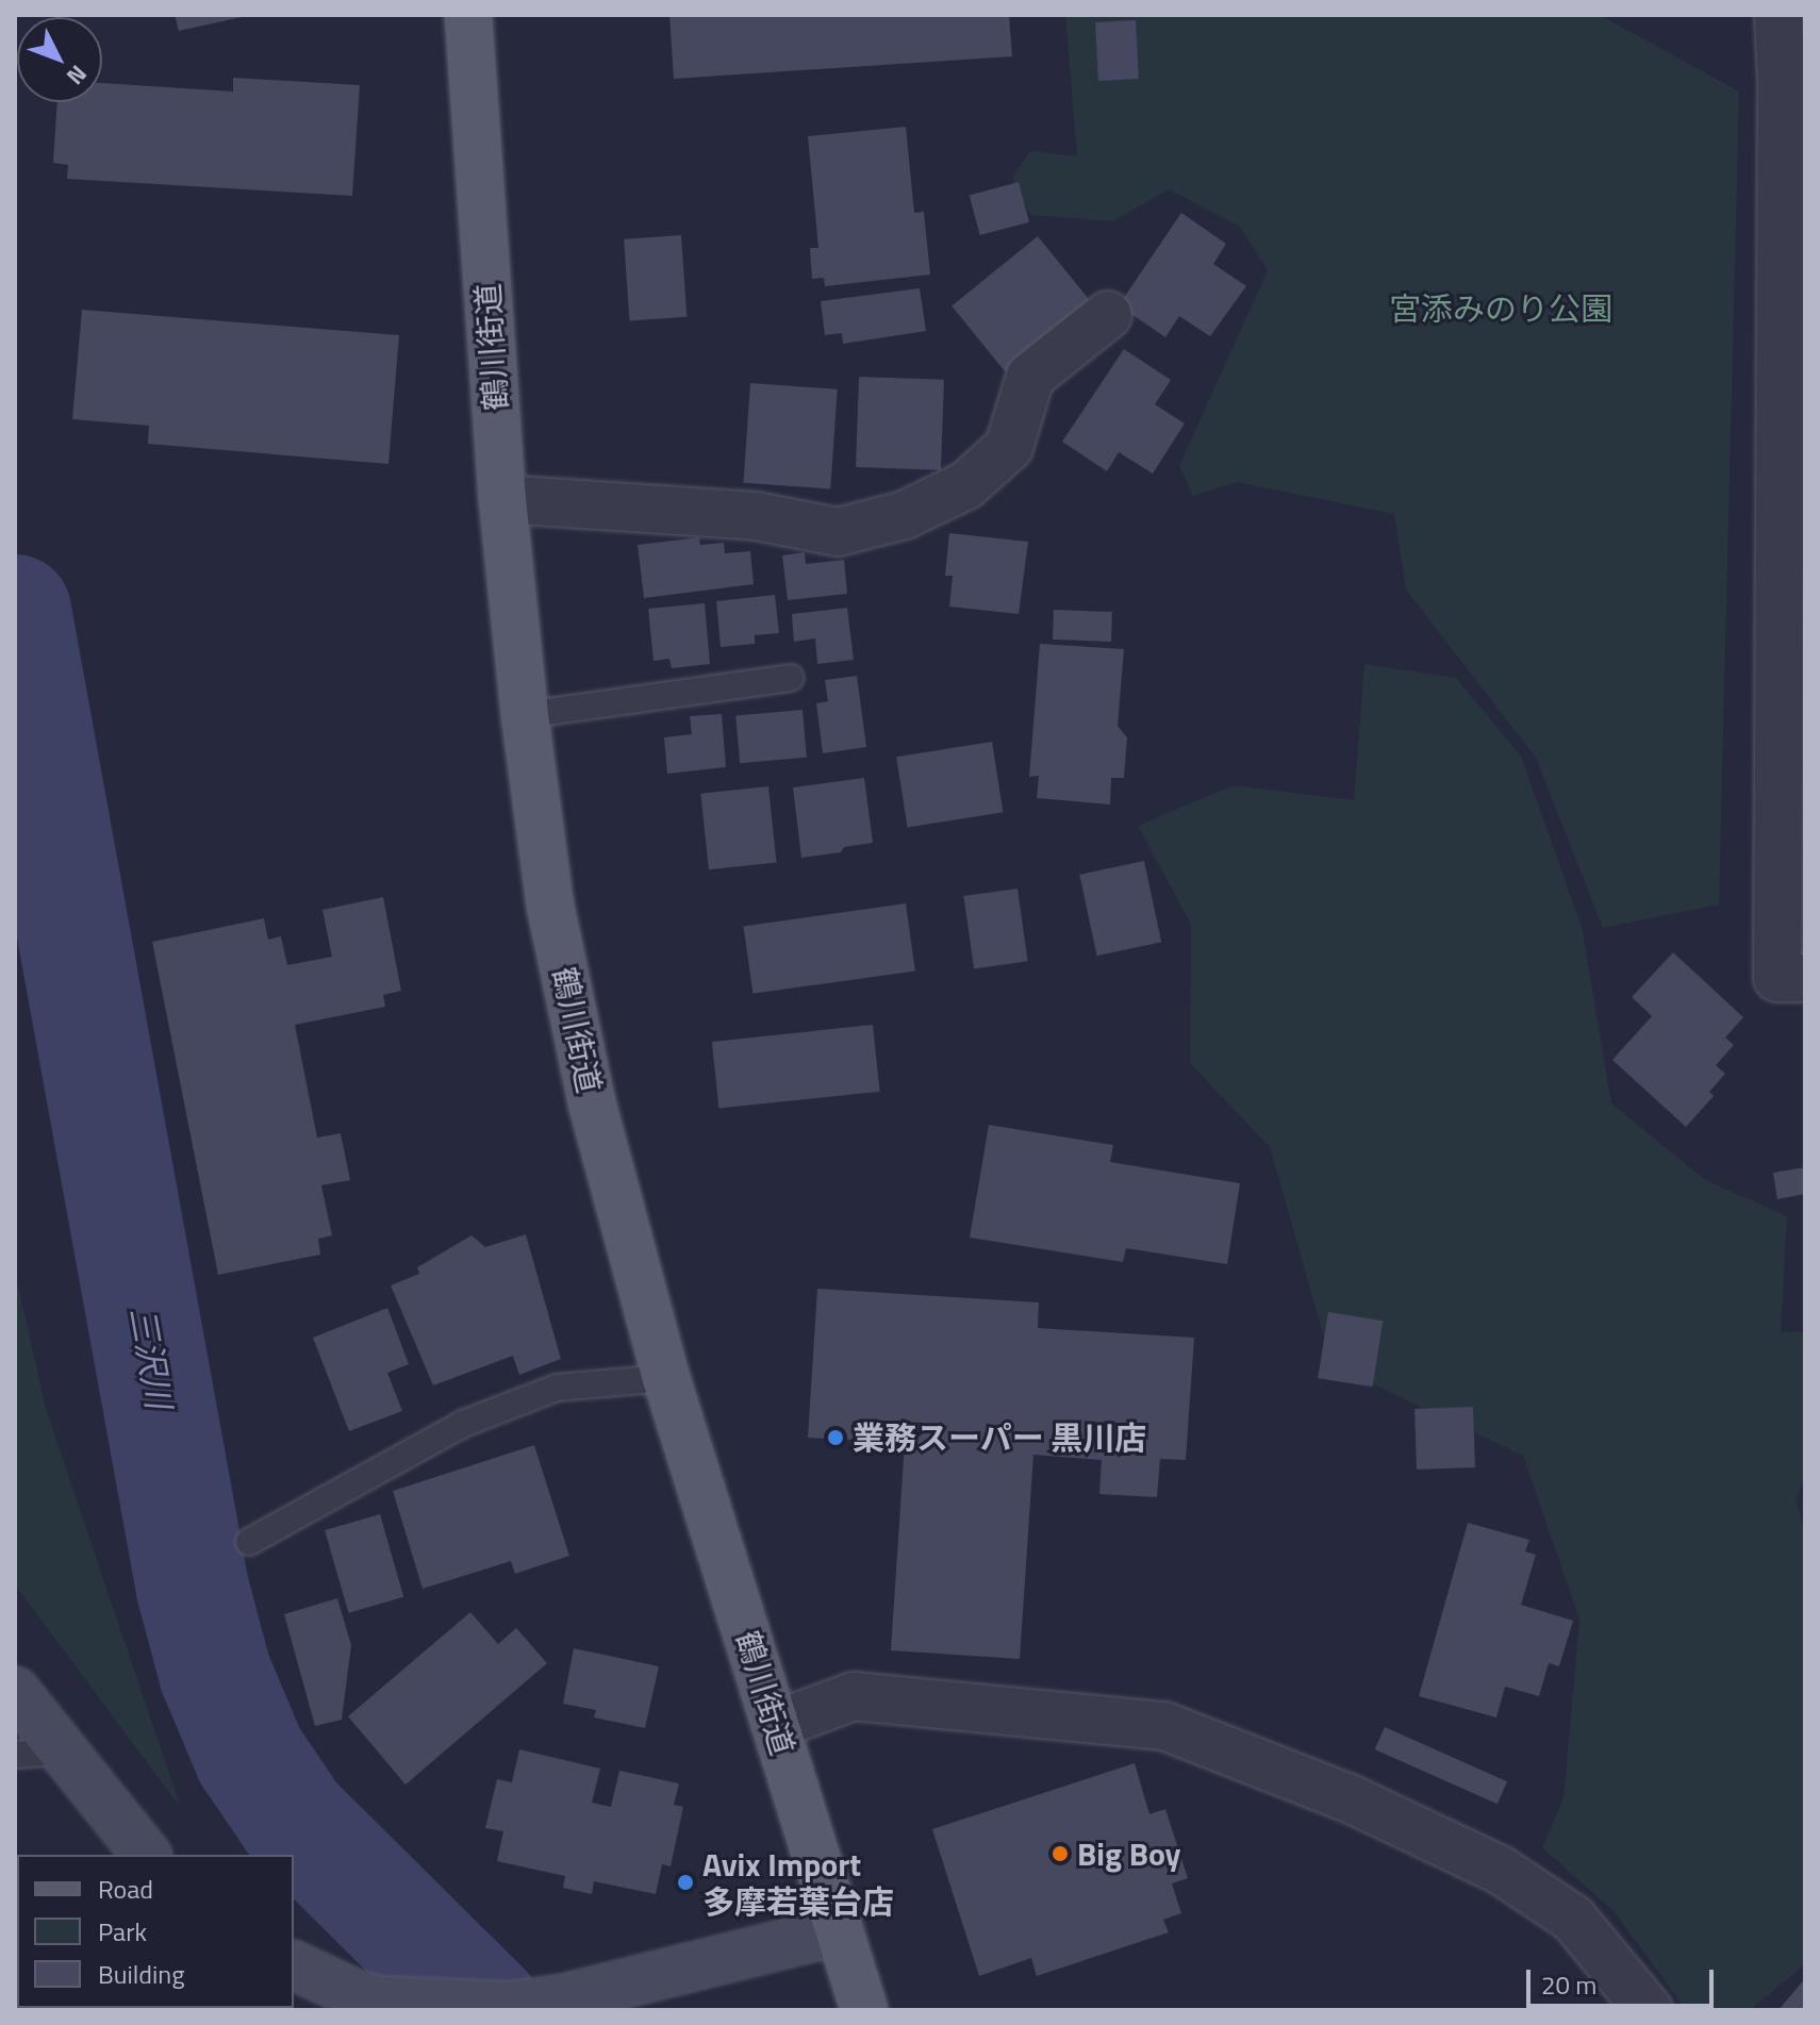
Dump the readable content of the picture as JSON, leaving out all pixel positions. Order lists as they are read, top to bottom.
{
  "streets": {
    "main road": ["鶴川街道"]
  },
  "water": ["三沢川"],
  "parks": ["宮添みのり公園"],
  "places": ["業務スーパー 黒川店", "Big Boy", "Avix Import 多摩若葉台店"],
  "legend": ["Road", "Park", "Building"],
  "scale_bar": "20 m",
  "north": "bottom right"
}
